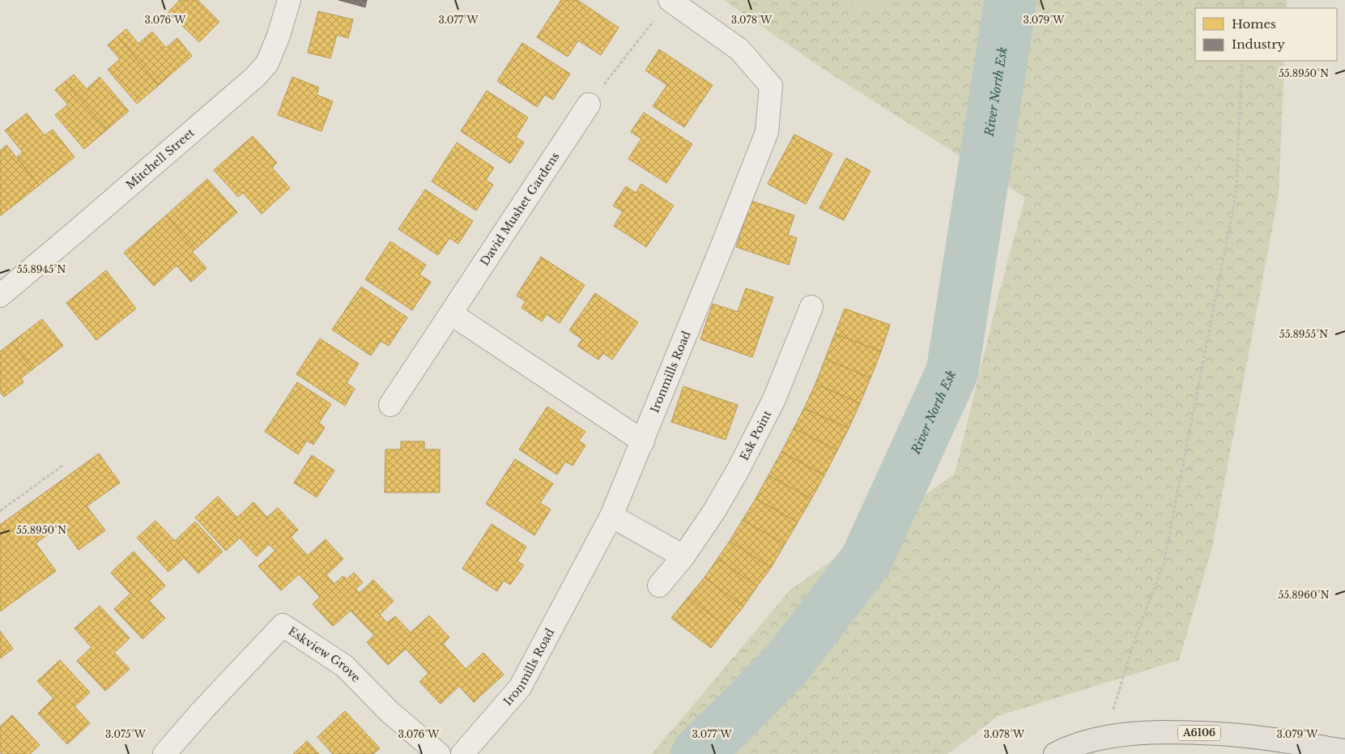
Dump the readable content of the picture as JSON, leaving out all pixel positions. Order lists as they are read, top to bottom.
{
  "streets": {
    "main road": ["A6106"],
    "street": [
      "Mitchell Street",
      "David Mushet Gardens",
      "Ironmills Road",
      "Esk Point",
      "Eskview Grove"
    ]
  },
  "water": ["River North Esk"],
  "legend": ["Homes", "Industry"],
  "coordinates": [
    "3.079°W",
    "3.076°W",
    "3.077°W",
    "3.078°W",
    "55.8950°N",
    "55.8945°N",
    "55.8955°N",
    "55.8960°N",
    "3.075°W"
  ]
}
